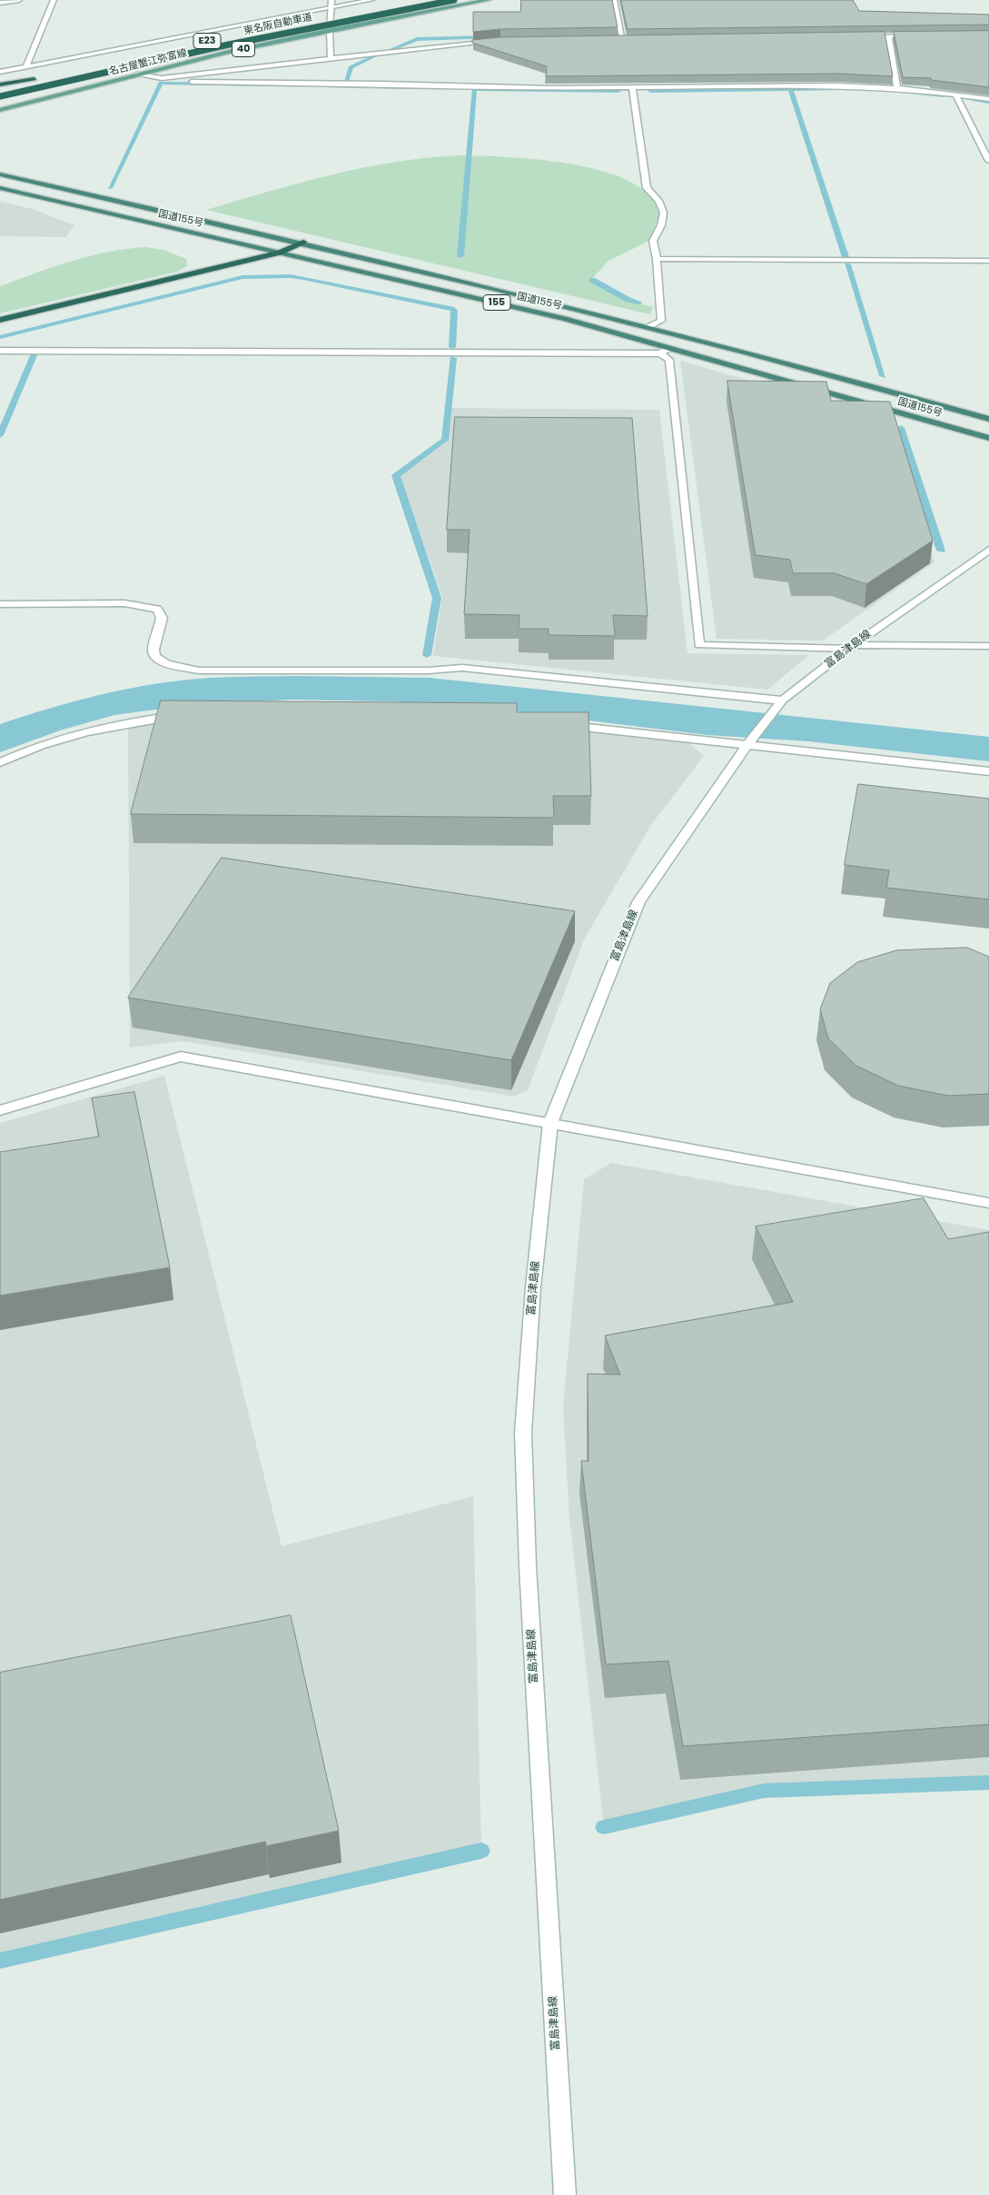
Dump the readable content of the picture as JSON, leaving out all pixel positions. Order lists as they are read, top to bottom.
{
  "streets": {
    "highway": [
      "東名阪自動車道",
      "E23",
      "国道155号",
      "155"
    ],
    "main road": ["40", "名古屋蟹江弥富線"],
    "street": ["富島津島線"]
  }
}
